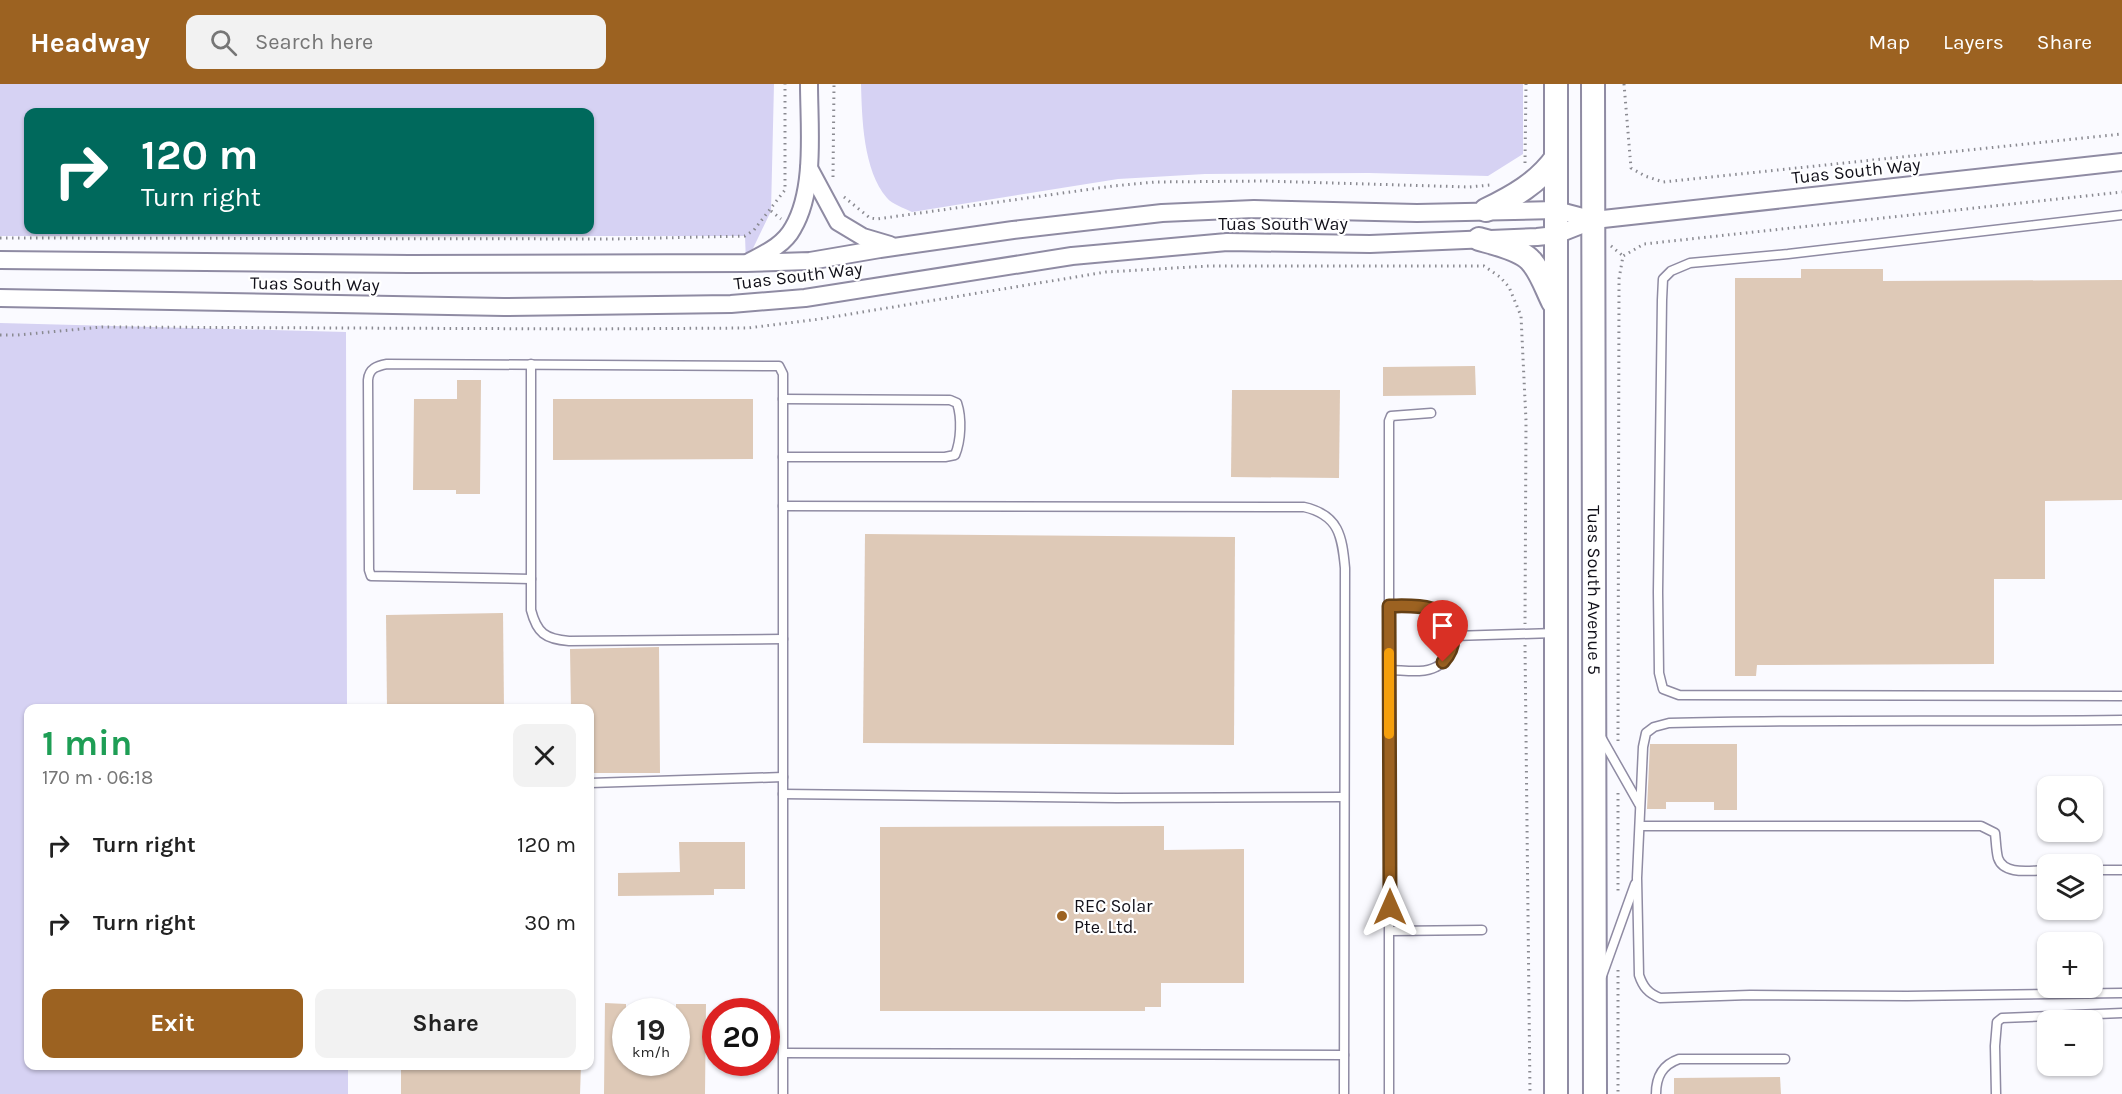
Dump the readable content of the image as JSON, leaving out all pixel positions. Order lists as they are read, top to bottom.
{
  "streets": {
    "street": ["Tuas South Way", "Tuas South Avenue 5"]
  },
  "crossings": [
    ["Tuas South Way", "Tuas South Avenue 5"]
  ],
  "places": ["REC Solar Pte. Ltd."],
  "page": {
    "header": "Headway",
    "search": "Search here",
    "nav": ["Map", "Layers", "Share"],
    "turn": ["120 m", "Turn right"],
    "heading": ["1 min", "170 m · 06:18"],
    "map_buttons": ["+", "−"],
    "list": [
      {
        "name": "Turn right",
        "value": "120 m"
      },
      {
        "name": "Turn right",
        "value": "30 m"
      }
    ],
    "buttons": ["Exit", "Share"],
    "speed": "19 km/h",
    "limit": "20"
  }
}
